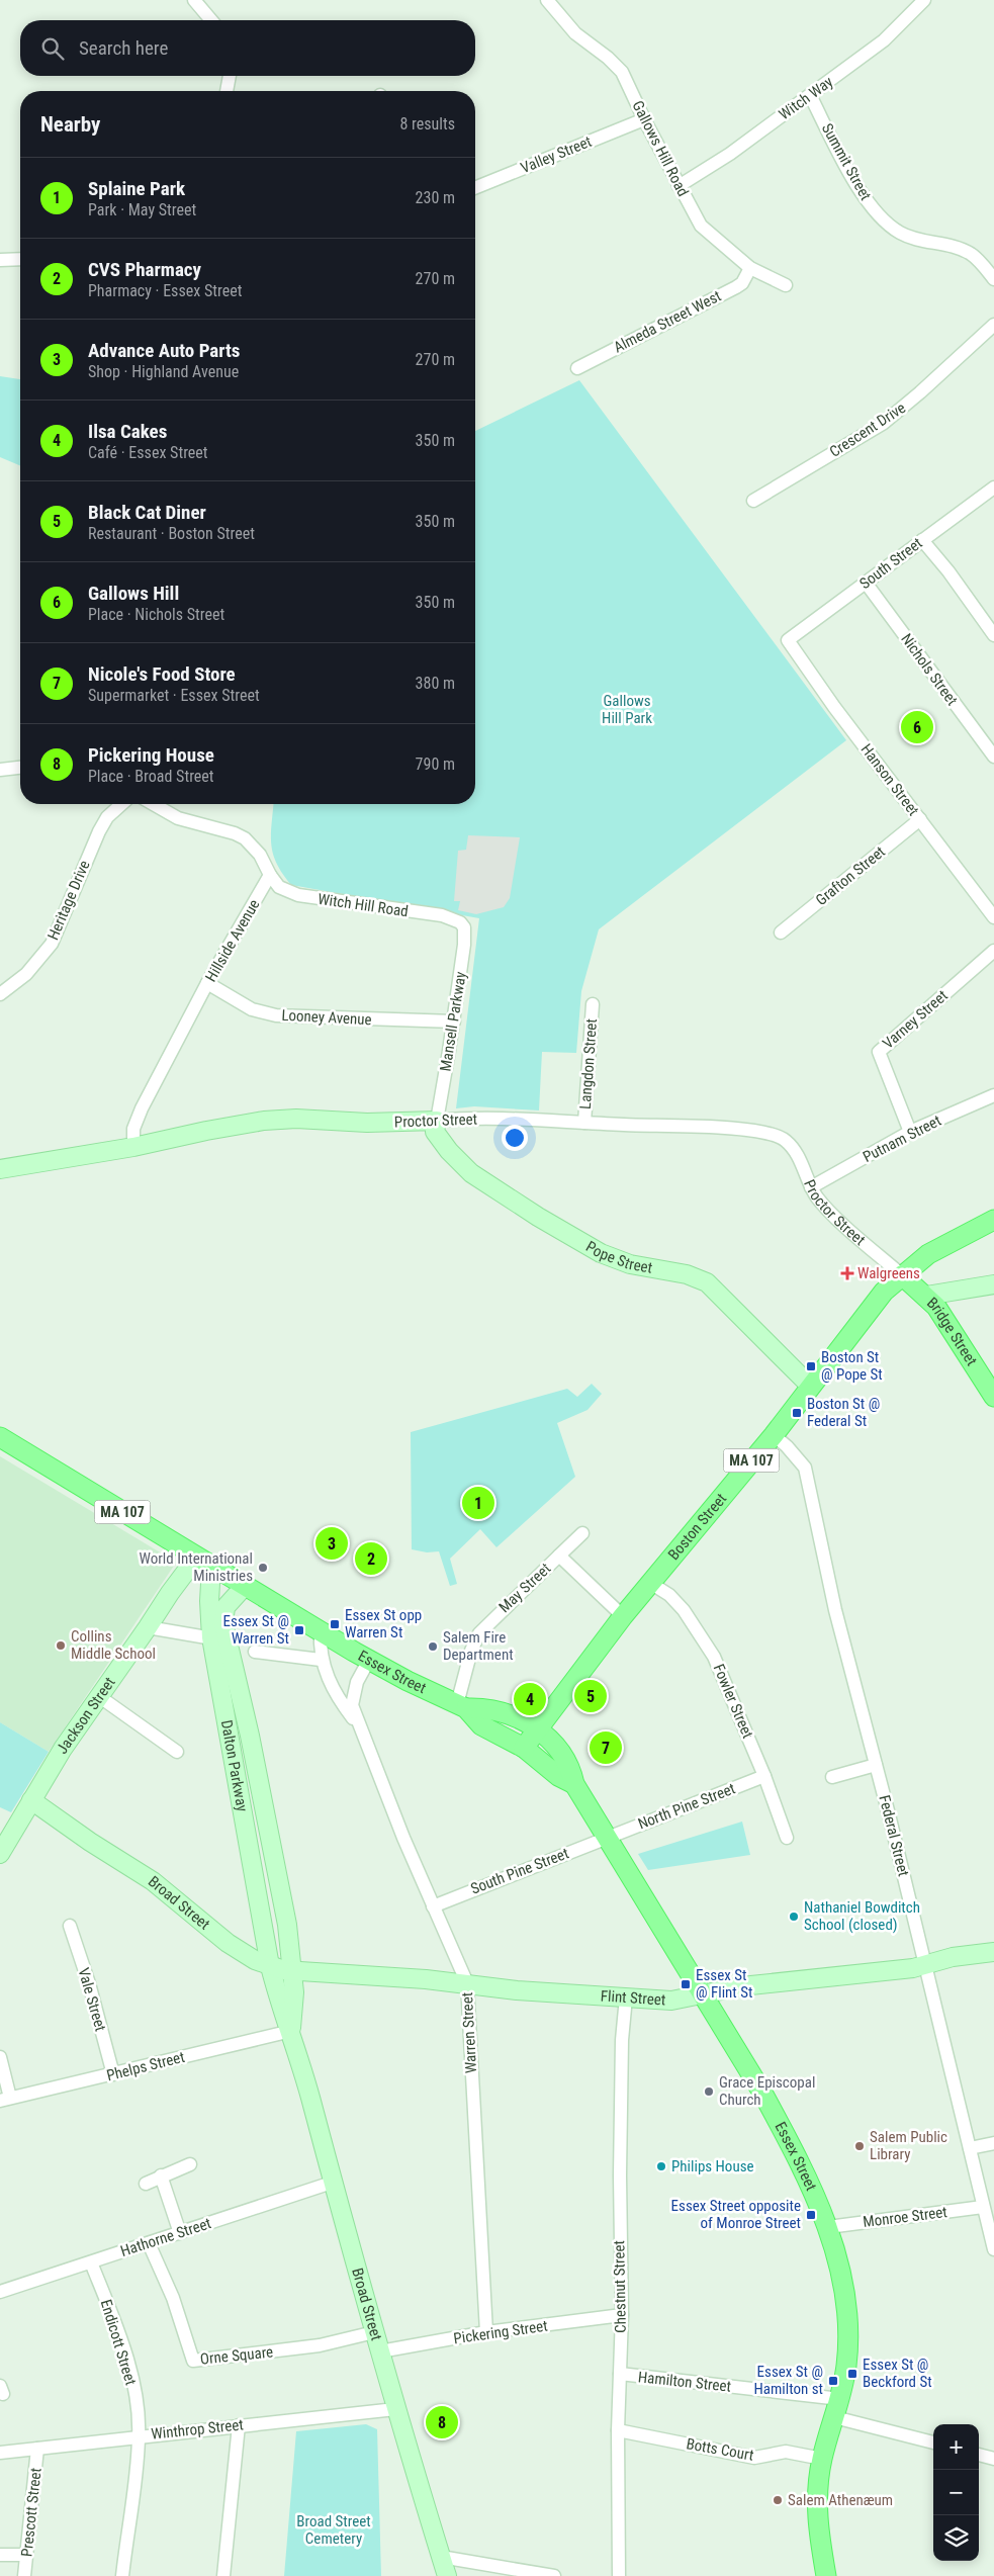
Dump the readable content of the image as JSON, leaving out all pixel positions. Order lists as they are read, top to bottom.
{
  "streets": {
    "main road": [
      "Bridge Street",
      "MA 107",
      "Boston Street",
      "Essex Street"
    ],
    "street": [
      "Witch Way",
      "Gallows Hill Road",
      "Valley Street",
      "Summit Street",
      "Almeda Street West",
      "Crescent Drive",
      "South Street",
      "Nichols Street",
      "Hanson Street",
      "Grafton Street",
      "Heritage Drive",
      "Witch Hill Road",
      "Hillside Avenue",
      "Looney Avenue",
      "Varney Street",
      "Mansell Parkway",
      "Langdon Street",
      "Proctor Street",
      "Putnam Street",
      "Pope Street",
      "May Street",
      "Fowler Street",
      "Jackson Street",
      "Dalton Parkway",
      "North Pine Street",
      "Federal Street",
      "South Pine Street",
      "Broad Street",
      "Flint Street",
      "Vale Street",
      "Warren Street",
      "Phelps Street",
      "Monroe Street",
      "Hathorne Street",
      "Chestnut Street",
      "Pickering Street",
      "Endicott Street",
      "Orne Square",
      "Hamilton Street",
      "Winthrop Street",
      "Botts Court",
      "Prescott Street"
    ]
  },
  "crossings": [
    ["Witch Way", "Gallows Hill Road"],
    ["Witch Way", "Summit Street"],
    ["Gallows Hill Road", "Valley Street"],
    ["Gallows Hill Road", "Almeda Street West"],
    ["South Street", "Nichols Street"],
    ["South Street", "Hanson Street"],
    ["Hanson Street", "Grafton Street"],
    ["Witch Hill Road", "Hillside Avenue"],
    ["Witch Hill Road", "Mansell Parkway"],
    ["Hillside Avenue", "Looney Avenue"],
    ["Hillside Avenue", "Proctor Street"],
    ["Looney Avenue", "Mansell Parkway"],
    ["Varney Street", "Putnam Street"],
    ["Mansell Parkway", "Proctor Street"],
    ["Mansell Parkway", "Pope Street"],
    ["Langdon Street", "Proctor Street"],
    ["Proctor Street", "Putnam Street"],
    ["Proctor Street", "Pope Street"],
    ["Proctor Street", "Bridge Street"],
    ["Proctor Street", "Boston Street"],
    ["Pope Street", "Boston Street"],
    ["Bridge Street", "Boston Street"],
    ["MA 107", "Essex Street"],
    ["MA 107", "Jackson Street"],
    ["MA 107", "Dalton Parkway"],
    ["MA 107", "Warren Street"],
    ["Boston Street", "May Street"],
    ["Boston Street", "Essex Street"],
    ["Boston Street", "Fowler Street"],
    ["Boston Street", "Federal Street"],
    ["May Street", "Essex Street"],
    ["Essex Street", "North Pine Street"],
    ["Essex Street", "South Pine Street"],
    ["Essex Street", "Flint Street"],
    ["Essex Street", "Warren Street"],
    ["Essex Street", "Monroe Street"],
    ["Essex Street", "Hamilton Street"],
    ["Essex Street", "Botts Court"],
    ["Fowler Street", "North Pine Street"],
    ["Jackson Street", "Dalton Parkway"],
    ["Jackson Street", "Broad Street"],
    ["Dalton Parkway", "Broad Street"],
    ["Dalton Parkway", "Flint Street"],
    ["North Pine Street", "South Pine Street"],
    ["Federal Street", "Flint Street"],
    ["Federal Street", "Monroe Street"],
    ["South Pine Street", "Warren Street"],
    ["Broad Street", "Flint Street"],
    ["Broad Street", "Phelps Street"],
    ["Broad Street", "Hathorne Street"],
    ["Broad Street", "Pickering Street"],
    ["Broad Street", "Orne Square"],
    ["Broad Street", "Winthrop Street"],
    ["Flint Street", "Warren Street"],
    ["Flint Street", "Chestnut Street"],
    ["Vale Street", "Phelps Street"],
    ["Warren Street", "Pickering Street"],
    ["Hathorne Street", "Endicott Street"],
    ["Hathorne Street", "Orne Square"],
    ["Chestnut Street", "Pickering Street"],
    ["Chestnut Street", "Hamilton Street"],
    ["Chestnut Street", "Botts Court"],
    ["Endicott Street", "Winthrop Street"],
    ["Winthrop Street", "Prescott Street"]
  ],
  "parks": ["Gallows Hill Park", "Broad Street Cemetery"],
  "places": {
    "health": ["Walgreens"],
    "transit": [
      "Boston St @ Pope St",
      "Boston St @ Federal St",
      "Essex St opp Warren St",
      "Essex St @ Warren St",
      "Essex St @ Flint St",
      "Essex Street opposite of Monroe Street",
      "Essex St @ Beckford St",
      "Essex St @ Hamilton st"
    ],
    "other": [
      "World International Ministries",
      "Collins Middle School",
      "Salem Fire Department",
      "Nathaniel Bowditch School (closed)",
      "Grace Episcopal Church",
      "Salem Public Library",
      "Philips House",
      "Salem Athenæum"
    ]
  },
  "page": {
    "search": "Search here",
    "heading": ["Nearby", "8 results"],
    "list": [
      {
        "mark": "1",
        "name": "Splaine Park",
        "note": "Park · May Street",
        "value": "230 m"
      },
      {
        "mark": "2",
        "name": "CVS Pharmacy",
        "note": "Pharmacy · Essex Street",
        "value": "270 m"
      },
      {
        "mark": "3",
        "name": "Advance Auto Parts",
        "note": "Shop · Highland Avenue",
        "value": "270 m"
      },
      {
        "mark": "4",
        "name": "Ilsa Cakes",
        "note": "Café · Essex Street",
        "value": "350 m"
      },
      {
        "mark": "5",
        "name": "Black Cat Diner",
        "note": "Restaurant · Boston Street",
        "value": "350 m"
      },
      {
        "mark": "6",
        "name": "Gallows Hill",
        "note": "Place · Nichols Street",
        "value": "350 m"
      },
      {
        "mark": "7",
        "name": "Nicole's Food Store",
        "note": "Supermarket · Essex Street",
        "value": "380 m"
      },
      {
        "mark": "8",
        "name": "Pickering House",
        "note": "Place · Broad Street",
        "value": "790 m"
      }
    ],
    "pins": [
      "6",
      "1",
      "3",
      "2",
      "5",
      "4",
      "7",
      "8"
    ],
    "map_buttons": ["+", "−"]
  }
}
